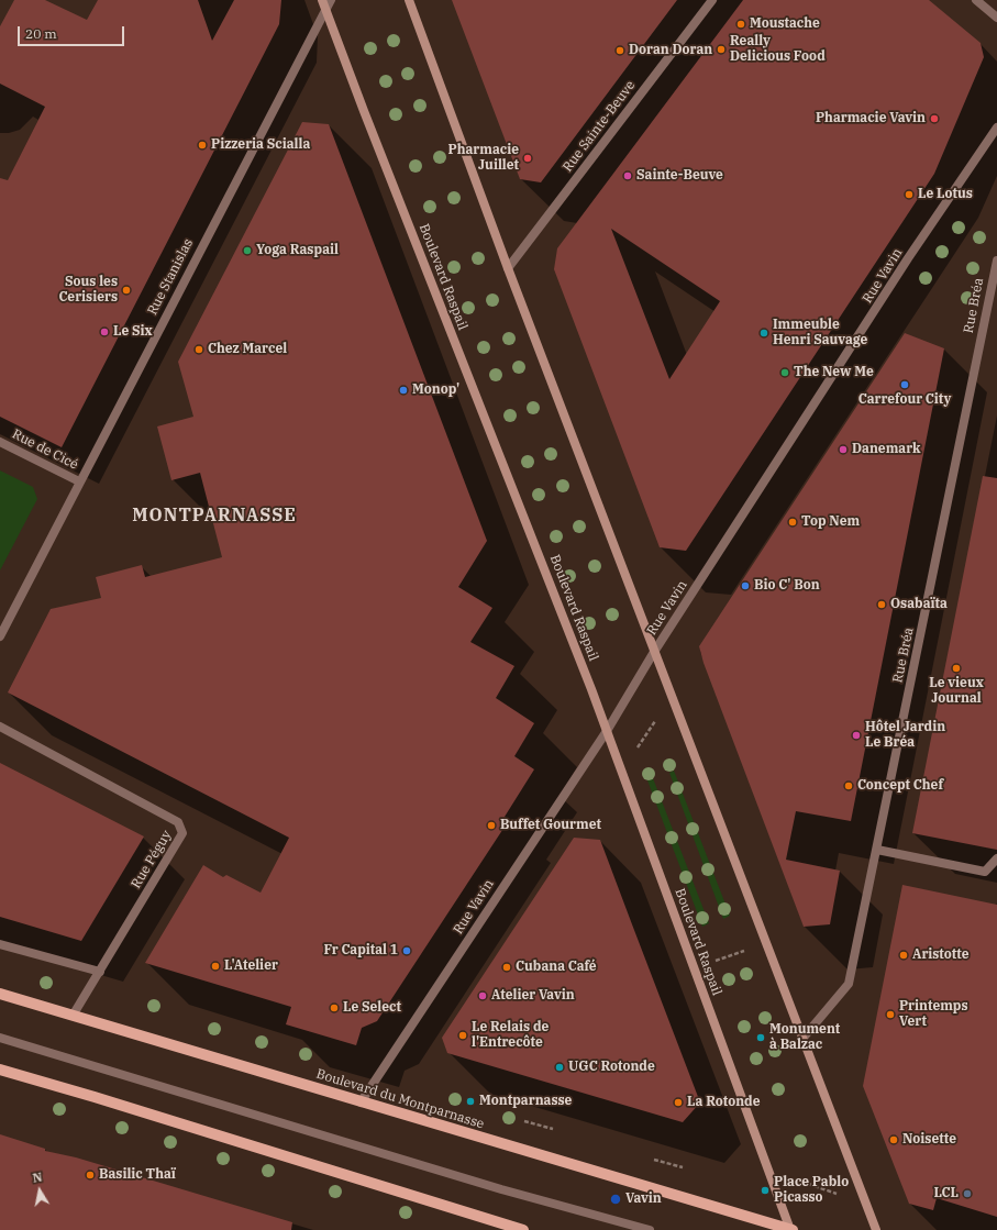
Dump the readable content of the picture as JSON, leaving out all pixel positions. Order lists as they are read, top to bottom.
{
  "streets": {
    "main road": ["Boulevard Raspail", "Boulevard du Montparnasse"],
    "street": [
      "Rue Sainte-Beuve",
      "Rue Vavin",
      "Rue Stanislas",
      "Rue Bréa",
      "Rue de Cicé",
      "Rue Péguy"
    ]
  },
  "crossings": [
    ["Rue Vavin", "Boulevard Raspail"],
    ["Rue Vavin", "Boulevard du Montparnasse"],
    ["Rue Stanislas", "Boulevard Raspail"],
    ["Rue Stanislas", "Rue de Cicé"],
    ["Boulevard Raspail", "Boulevard du Montparnasse"],
    ["Rue Péguy", "Boulevard du Montparnasse"]
  ],
  "districts": ["MONTPARNASSE"],
  "places": [
    "Moustache",
    "Really Delicious Food",
    "Doran Doran",
    "Pharmacie Vavin",
    "Pizzeria Scialla",
    "Pharmacie Juillet",
    "Sainte-Beuve",
    "Le Lotus",
    "Yoga Raspail",
    "Sous les Cerisiers",
    "Le Six",
    "Immeuble Henri Sauvage",
    "Chez Marcel",
    "The New Me",
    "Carrefour City",
    "Monop'",
    "Danemark",
    "Top Nem",
    "Bio C' Bon",
    "Osabaïta",
    "Le vieux Journal",
    "Hôtel Jardin Le Bréa",
    "Concept Chef",
    "Buffet Gourmet",
    "Fr Capital 1",
    "Aristotte",
    "L'Atelier",
    "Cubana Café",
    "Atelier Vavin",
    "Le Select",
    "Printemps Vert",
    "Le Relais de l'Entrecôte",
    "Monument à Balzac",
    "UGC Rotonde",
    "Montparnasse",
    "La Rotonde",
    "Noisette",
    "Basilic Thaï",
    "Place Pablo Picasso",
    "LCL",
    "Vavin"
  ],
  "scale_bar": "20 m",
  "north": "top"
}
